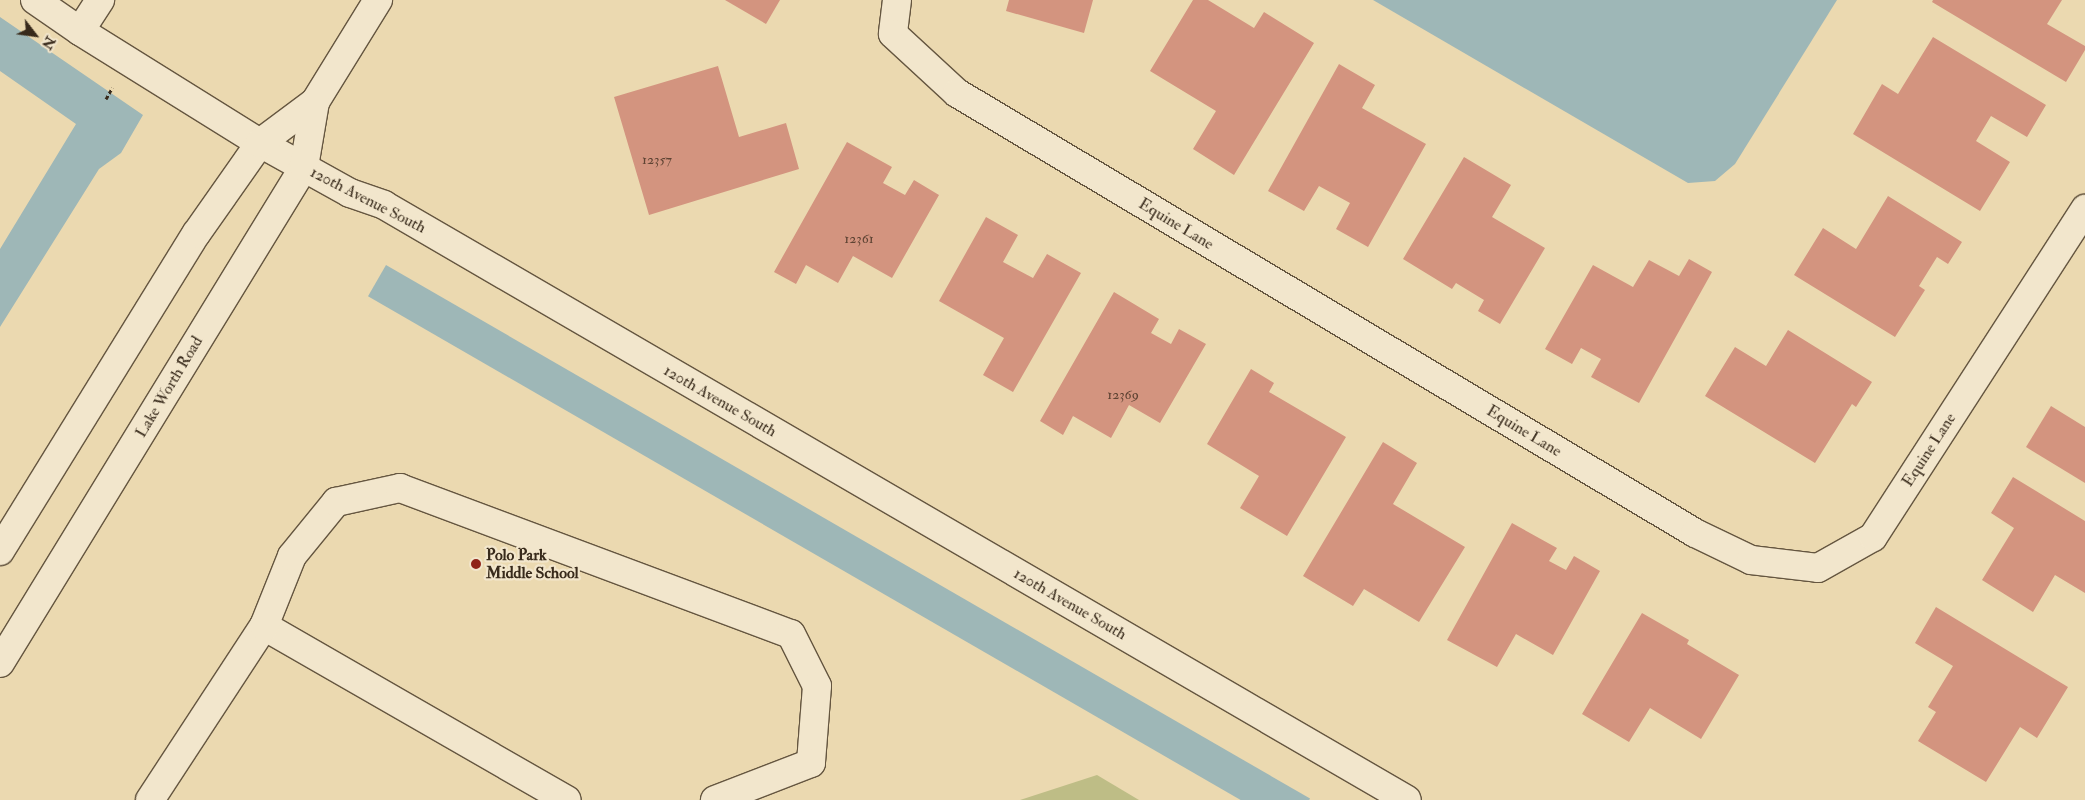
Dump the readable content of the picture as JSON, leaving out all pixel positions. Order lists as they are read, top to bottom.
{
  "streets": {
    "street": ["120th Avenue South", "Equine Lane", "Lake Worth Road"]
  },
  "crossings": [
    ["120th Avenue South", "Lake Worth Road"]
  ],
  "places": ["Polo Park Middle School"],
  "house_numbers": ["12357", "12361", "12369"],
  "north": "bottom right"
}
